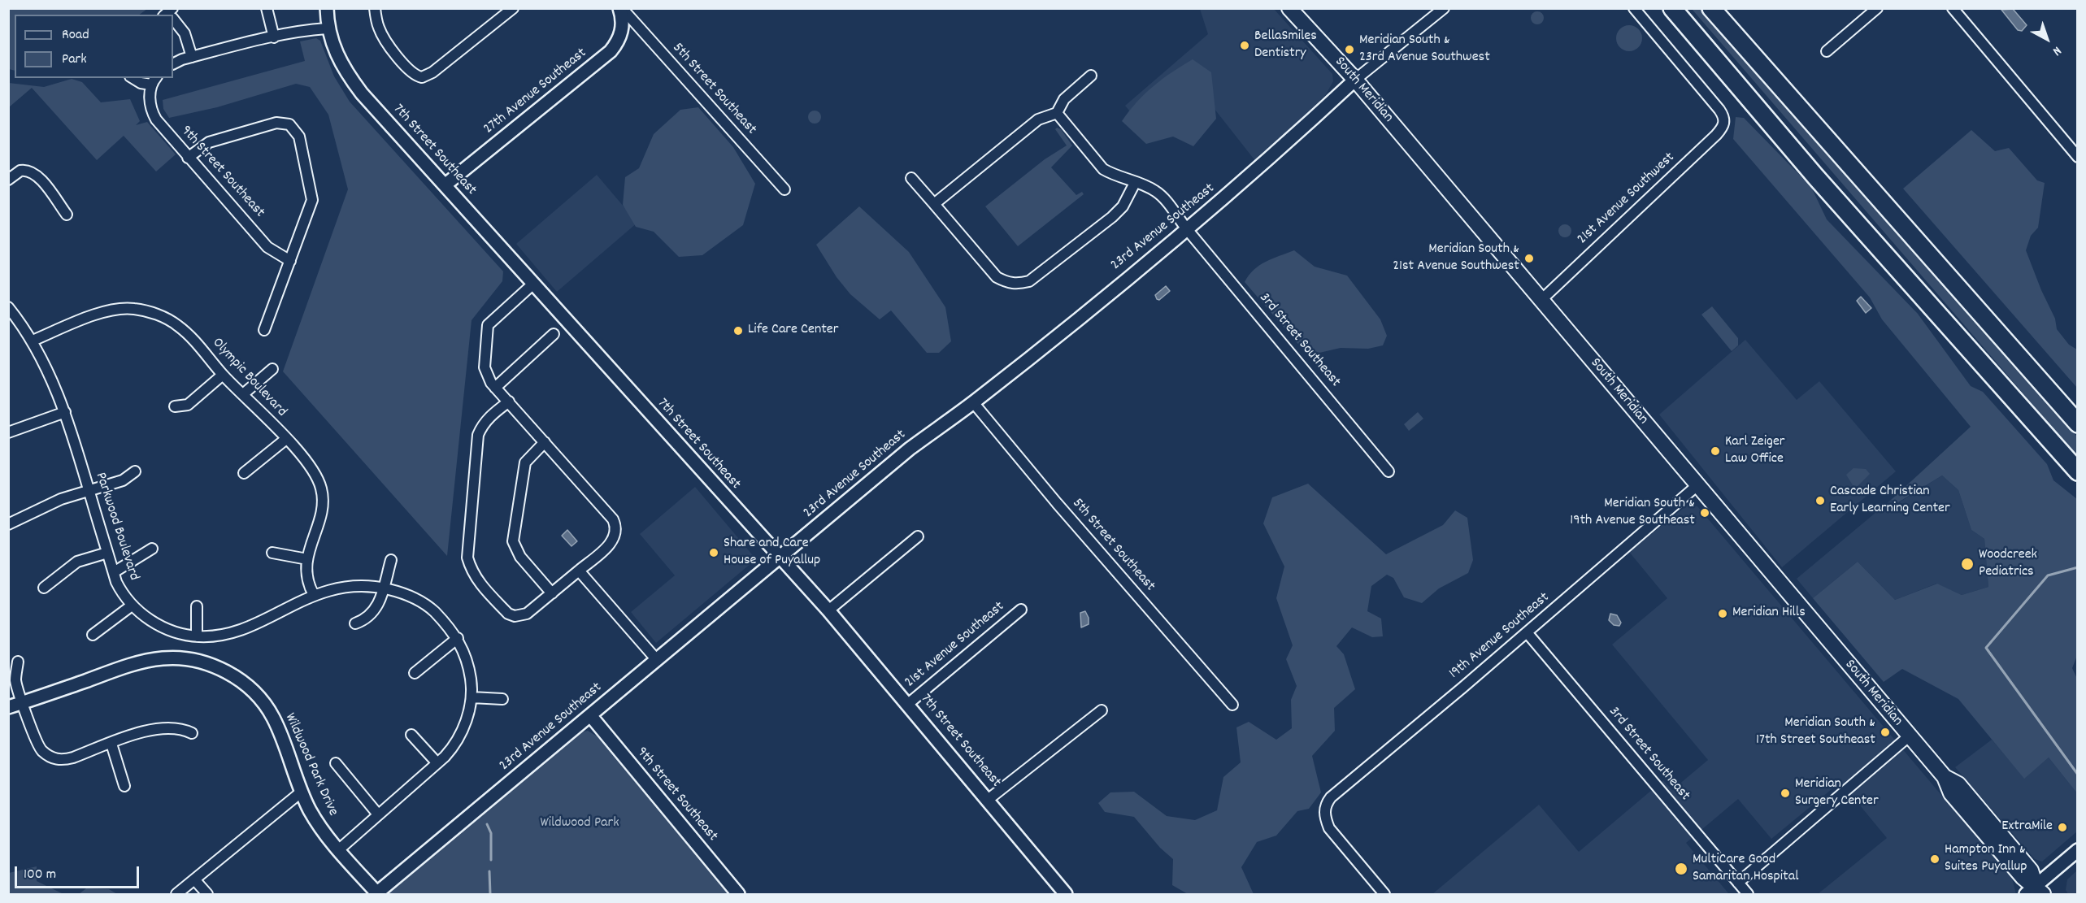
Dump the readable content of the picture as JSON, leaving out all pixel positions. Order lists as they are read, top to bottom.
{
  "streets": {
    "main road": ["South Meridian"],
    "street": [
      "5th Street Southeast",
      "27th Avenue Southeast",
      "7th Street Southeast",
      "9th Street Southeast",
      "21st Avenue Southwest",
      "23rd Avenue Southeast",
      "3rd Street Southeast",
      "Olympic Boulevard",
      "Parkwood Boulevard",
      "19th Avenue Southeast",
      "21st Avenue Southeast",
      "Wildwood Park Drive"
    ]
  },
  "crossings": [
    ["5th Street Southeast", "27th Avenue Southeast"],
    ["5th Street Southeast", "23rd Avenue Southeast"],
    ["South Meridian", "21st Avenue Southwest"],
    ["South Meridian", "23rd Avenue Southeast"],
    ["South Meridian", "19th Avenue Southeast"],
    ["27th Avenue Southeast", "7th Street Southeast"],
    ["7th Street Southeast", "23rd Avenue Southeast"],
    ["7th Street Southeast", "21st Avenue Southeast"],
    ["9th Street Southeast", "23rd Avenue Southeast"],
    ["23rd Avenue Southeast", "3rd Street Southeast"],
    ["23rd Avenue Southeast", "Wildwood Park Drive"],
    ["3rd Street Southeast", "19th Avenue Southeast"],
    ["Olympic Boulevard", "Parkwood Boulevard"],
    ["Parkwood Boulevard", "Wildwood Park Drive"]
  ],
  "parks": ["Wildwood Park"],
  "places": [
    "BellaSmiles Dentistry",
    "Meridian South & 23rd Avenue Southwest",
    "Meridian South & 21st Avenue Southwest",
    "Life Care Center",
    "Karl Zeiger Law Office",
    "Cascade Christian Early Learning Center",
    "Meridian South & 19th Avenue Southeast",
    "Share and Care House of Puyallup",
    "Woodcreek Pediatrics",
    "Meridian Hills",
    "Meridian South & 17th Street Southeast",
    "Meridian Surgery Center",
    "ExtraMile",
    "Hampton Inn & Suites Puyallup",
    "MultiCare Good Samaritan Hospital"
  ],
  "legend": ["Road", "Park"],
  "scale_bar": "100 m",
  "north": "bottom right"
}
